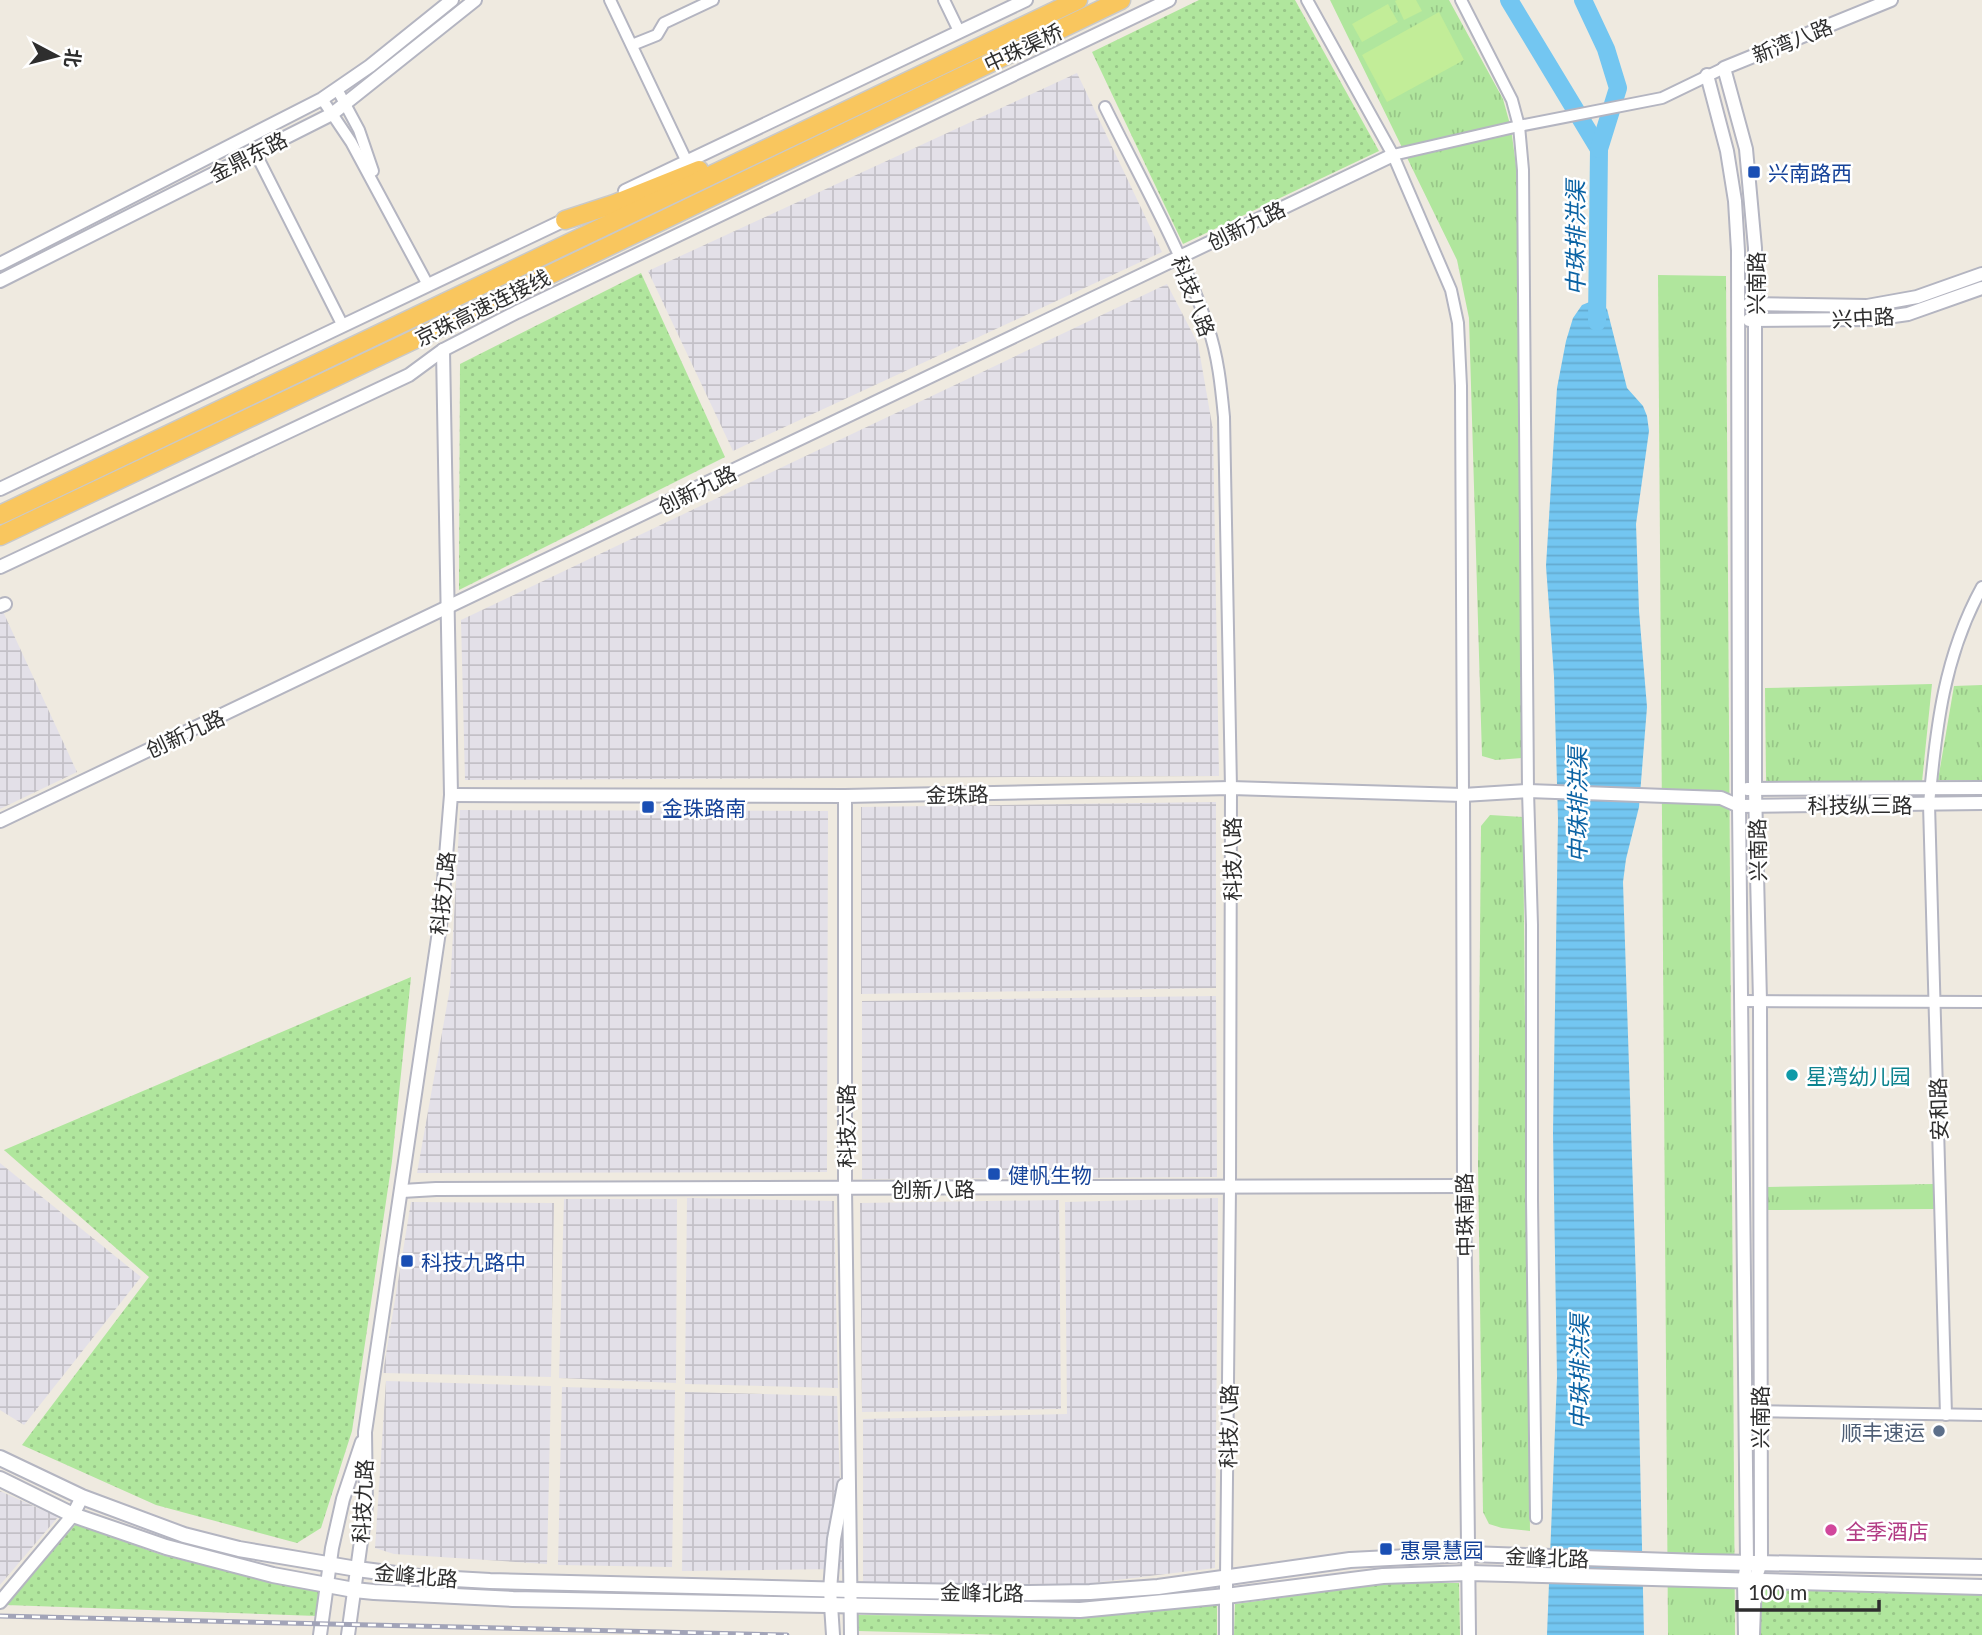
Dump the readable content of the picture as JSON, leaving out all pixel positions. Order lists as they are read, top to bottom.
{
  "streets": {
    "highway": ["中珠渠桥", "京珠高速连接线"],
    "main road": ["金峰北路"],
    "street": [
      "新湾八路",
      "金鼎东路",
      "创新九路",
      "兴南路",
      "科技八路",
      "兴中路",
      "金珠路",
      "科技纵三路",
      "科技九路",
      "安和路",
      "科技六路",
      "创新八路",
      "中珠南路"
    ]
  },
  "crossings": [
    ["新湾八路", "兴南路"],
    ["中珠渠桥", "京珠高速连接线"],
    ["创新九路", "科技八路"],
    ["创新九路", "科技九路"],
    ["兴南路", "兴中路"],
    ["兴南路", "科技纵三路"],
    ["兴南路", "金峰北路"],
    ["科技八路", "金珠路"],
    ["科技八路", "创新八路"],
    ["科技八路", "金峰北路"],
    ["金珠路", "科技九路"],
    ["金珠路", "科技六路"],
    ["金珠路", "中珠南路"],
    ["科技纵三路", "安和路"],
    ["科技九路", "创新八路"],
    ["科技九路", "金峰北路"],
    ["科技六路", "创新八路"],
    ["科技六路", "金峰北路"],
    ["创新八路", "中珠南路"],
    ["中珠南路", "金峰北路"]
  ],
  "water": ["中珠排洪渠"],
  "places": {
    "transit": [
      "兴南路西",
      "金珠路南",
      "健帆生物",
      "科技九路中",
      "惠景慧园"
    ],
    "other": ["星湾幼儿园", "顺丰速运", "全季酒店"]
  },
  "scale_bar": "100 m",
  "north": "right"
}
